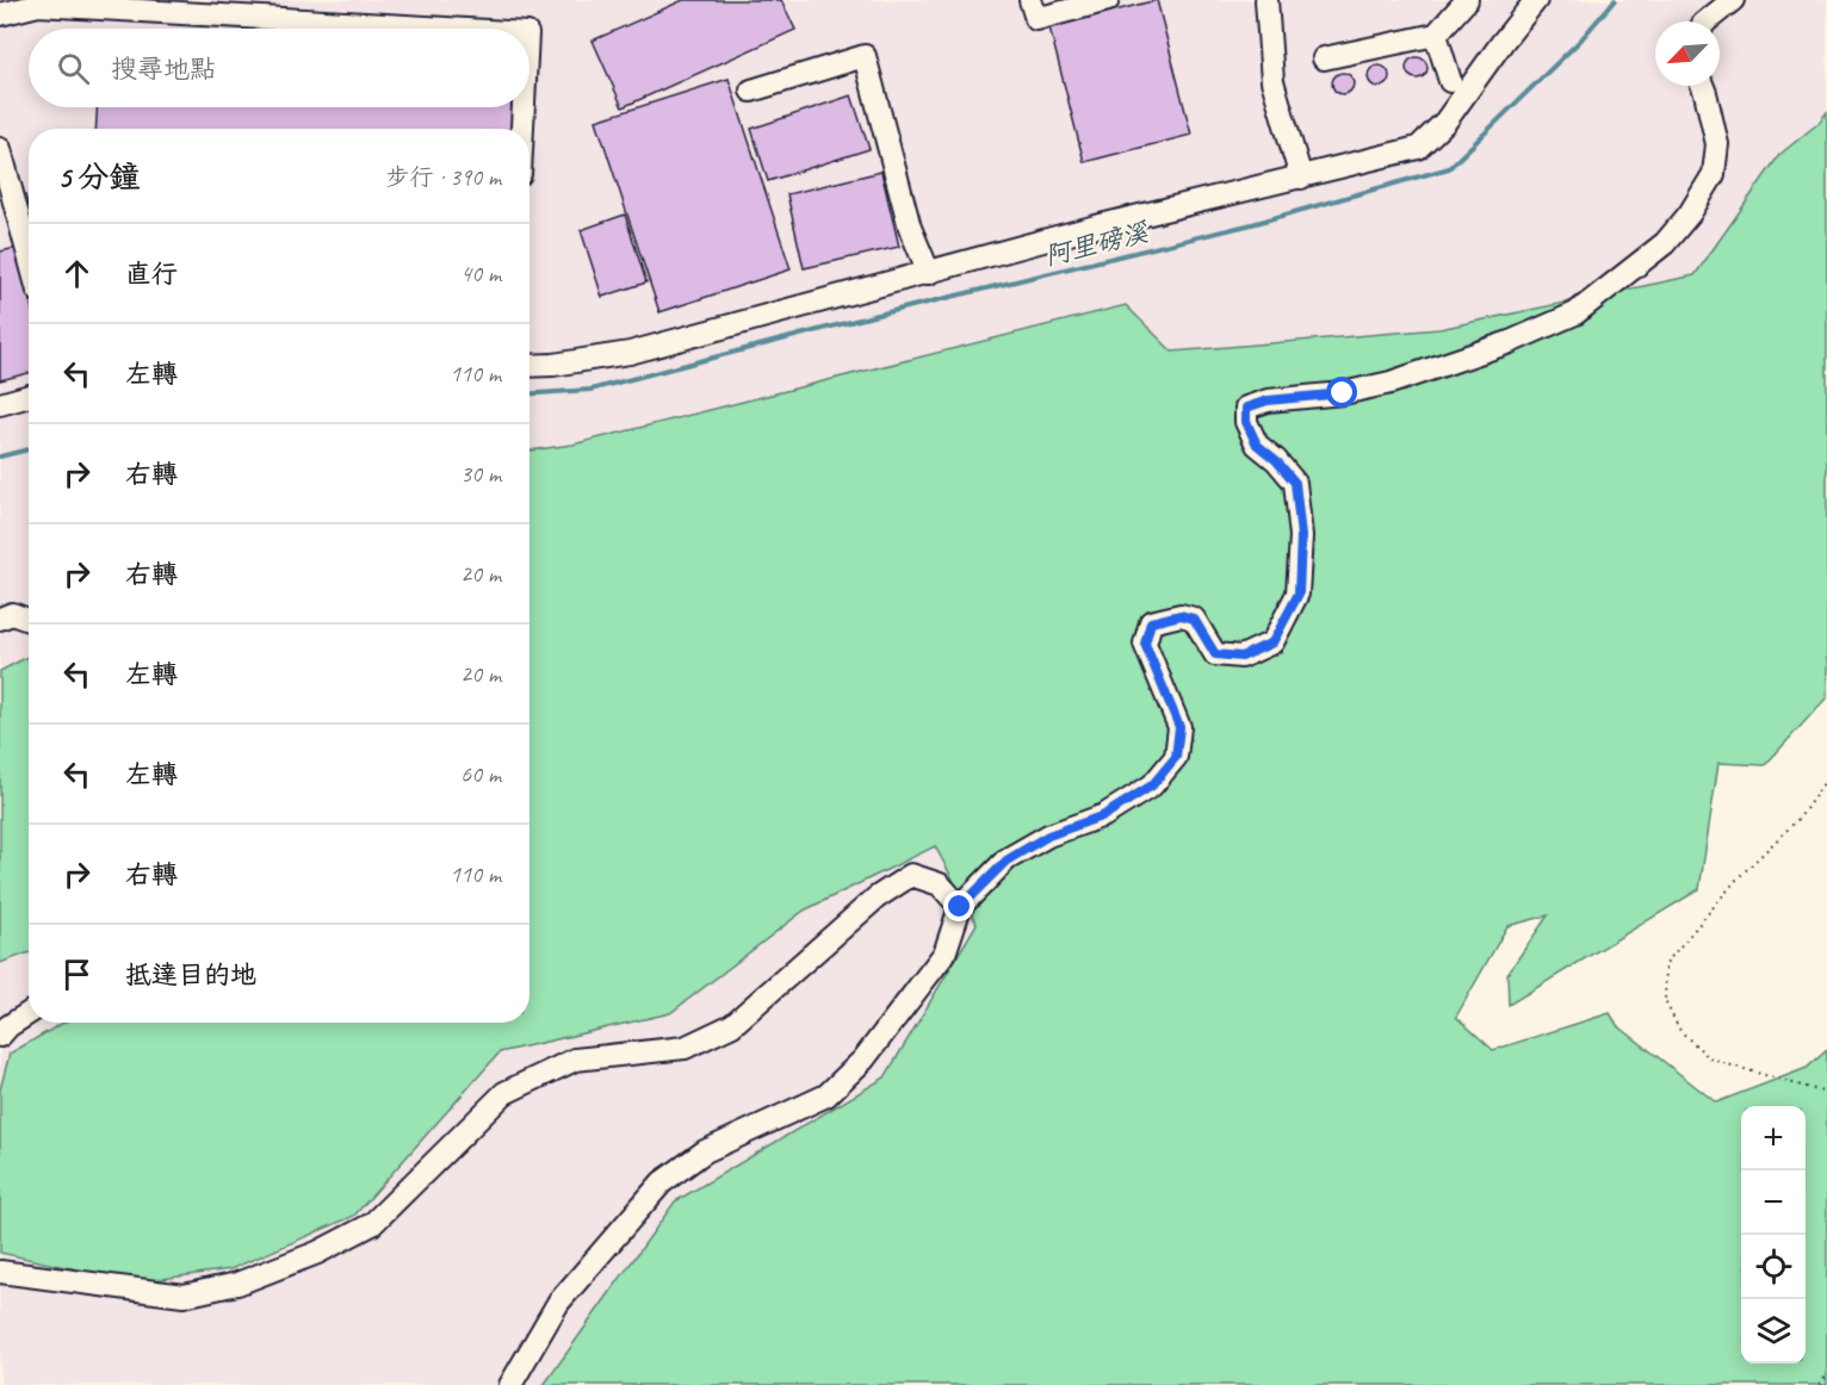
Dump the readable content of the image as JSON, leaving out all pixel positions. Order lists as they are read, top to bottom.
{
  "water": ["阿里磅溪"],
  "north": "bottom left",
  "page": {
    "search": "搜尋地點",
    "heading": ["5 分鐘", "步行 · 390 m"],
    "list": [
      ["直行", "40 m"],
      ["左轉", "110 m"],
      ["右轉", "30 m"],
      ["右轉", "20 m"],
      ["左轉", "20 m"],
      ["左轉", "60 m"],
      ["右轉", "110 m"],
      "抵達目的地"
    ],
    "map_buttons": ["+", "−"]
  }
}
